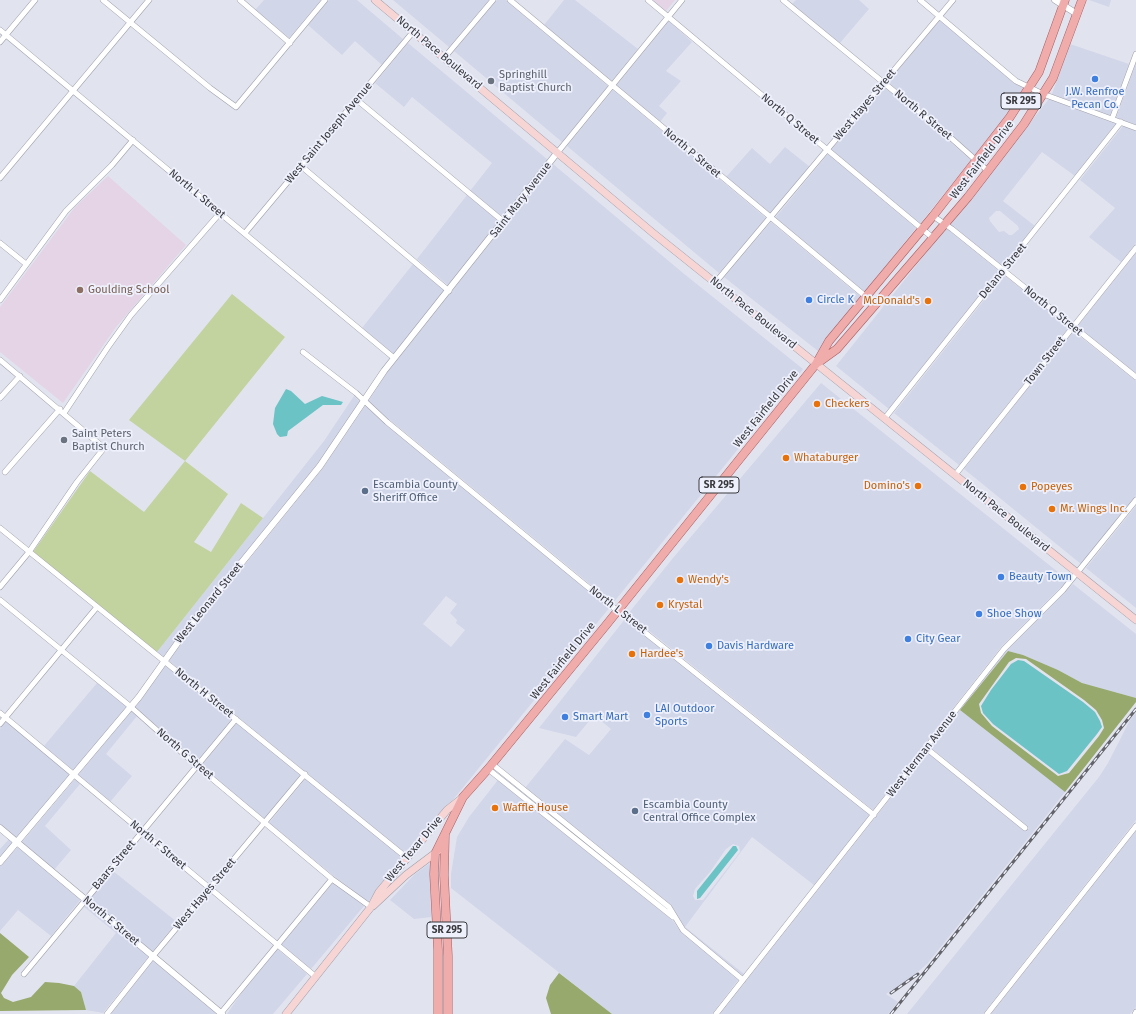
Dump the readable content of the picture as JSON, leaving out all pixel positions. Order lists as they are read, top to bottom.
{
  "streets": {
    "main road": [
      "North Pace Boulevard",
      "SR 295",
      "West Fairfield Drive",
      "West Texar Drive"
    ],
    "street": [
      "West Hayes Street",
      "North R Street",
      "North Q Street",
      "West Saint Joseph Avenue",
      "North P Street",
      "North L Street",
      "Saint Mary Avenue",
      "Delano Street",
      "Town Street",
      "West Leonard Street",
      "North H Street",
      "North G Street",
      "West Herman Avenue",
      "North F Street",
      "Baars Street",
      "North E Street"
    ]
  },
  "crossings": [
    ["North Pace Boulevard", "West Hayes Street"],
    ["North Pace Boulevard", "West Saint Joseph Avenue"],
    ["North Pace Boulevard", "West Fairfield Drive"],
    ["North Pace Boulevard", "Saint Mary Avenue"],
    ["North Pace Boulevard", "Delano Street"],
    ["North Pace Boulevard", "Town Street"],
    ["North Pace Boulevard", "West Herman Avenue"],
    ["SR 295", "West Fairfield Drive"],
    ["SR 295", "West Texar Drive"],
    ["West Hayes Street", "North R Street"],
    ["West Hayes Street", "North Q Street"],
    ["West Hayes Street", "North P Street"],
    ["West Hayes Street", "North H Street"],
    ["West Hayes Street", "North G Street"],
    ["West Hayes Street", "North F Street"],
    ["West Hayes Street", "North E Street"],
    ["North R Street", "West Fairfield Drive"],
    ["North Q Street", "West Fairfield Drive"],
    ["North Q Street", "Saint Mary Avenue"],
    ["North Q Street", "Delano Street"],
    ["North Q Street", "Town Street"],
    ["West Saint Joseph Avenue", "North L Street"],
    ["North P Street", "West Fairfield Drive"],
    ["North P Street", "Saint Mary Avenue"],
    ["West Fairfield Drive", "North L Street"],
    ["West Fairfield Drive", "West Texar Drive"],
    ["North L Street", "Saint Mary Avenue"],
    ["North L Street", "West Leonard Street"],
    ["North L Street", "West Herman Avenue"],
    ["Saint Mary Avenue", "West Leonard Street"],
    ["West Leonard Street", "North H Street"],
    ["West Leonard Street", "North G Street"],
    ["West Leonard Street", "North F Street"],
    ["West Leonard Street", "North E Street"],
    ["North H Street", "West Texar Drive"],
    ["North H Street", "Baars Street"],
    ["North G Street", "West Texar Drive"],
    ["North G Street", "Baars Street"],
    ["North F Street", "West Texar Drive"],
    ["North F Street", "Baars Street"],
    ["Baars Street", "North E Street"]
  ],
  "places": [
    "J.W. Renfroe Pecan Co.",
    "Springhill Baptist Church",
    "Goulding School",
    "Circle K",
    "McDonald's",
    "Checkers",
    "Saint Peters Baptist Church",
    "Whataburger",
    "Domino's",
    "Popeyes",
    "Escambia County Sheriff Office",
    "Mr. Wings Inc.",
    "Beauty Town",
    "Wendy's",
    "Krystal",
    "Shoe Show",
    "City Gear",
    "Davis Hardware",
    "Hardee's",
    "LAI Outdoor Sports",
    "Smart Mart",
    "Waffle House",
    "Escambia County Central Office Complex"
  ]
}
